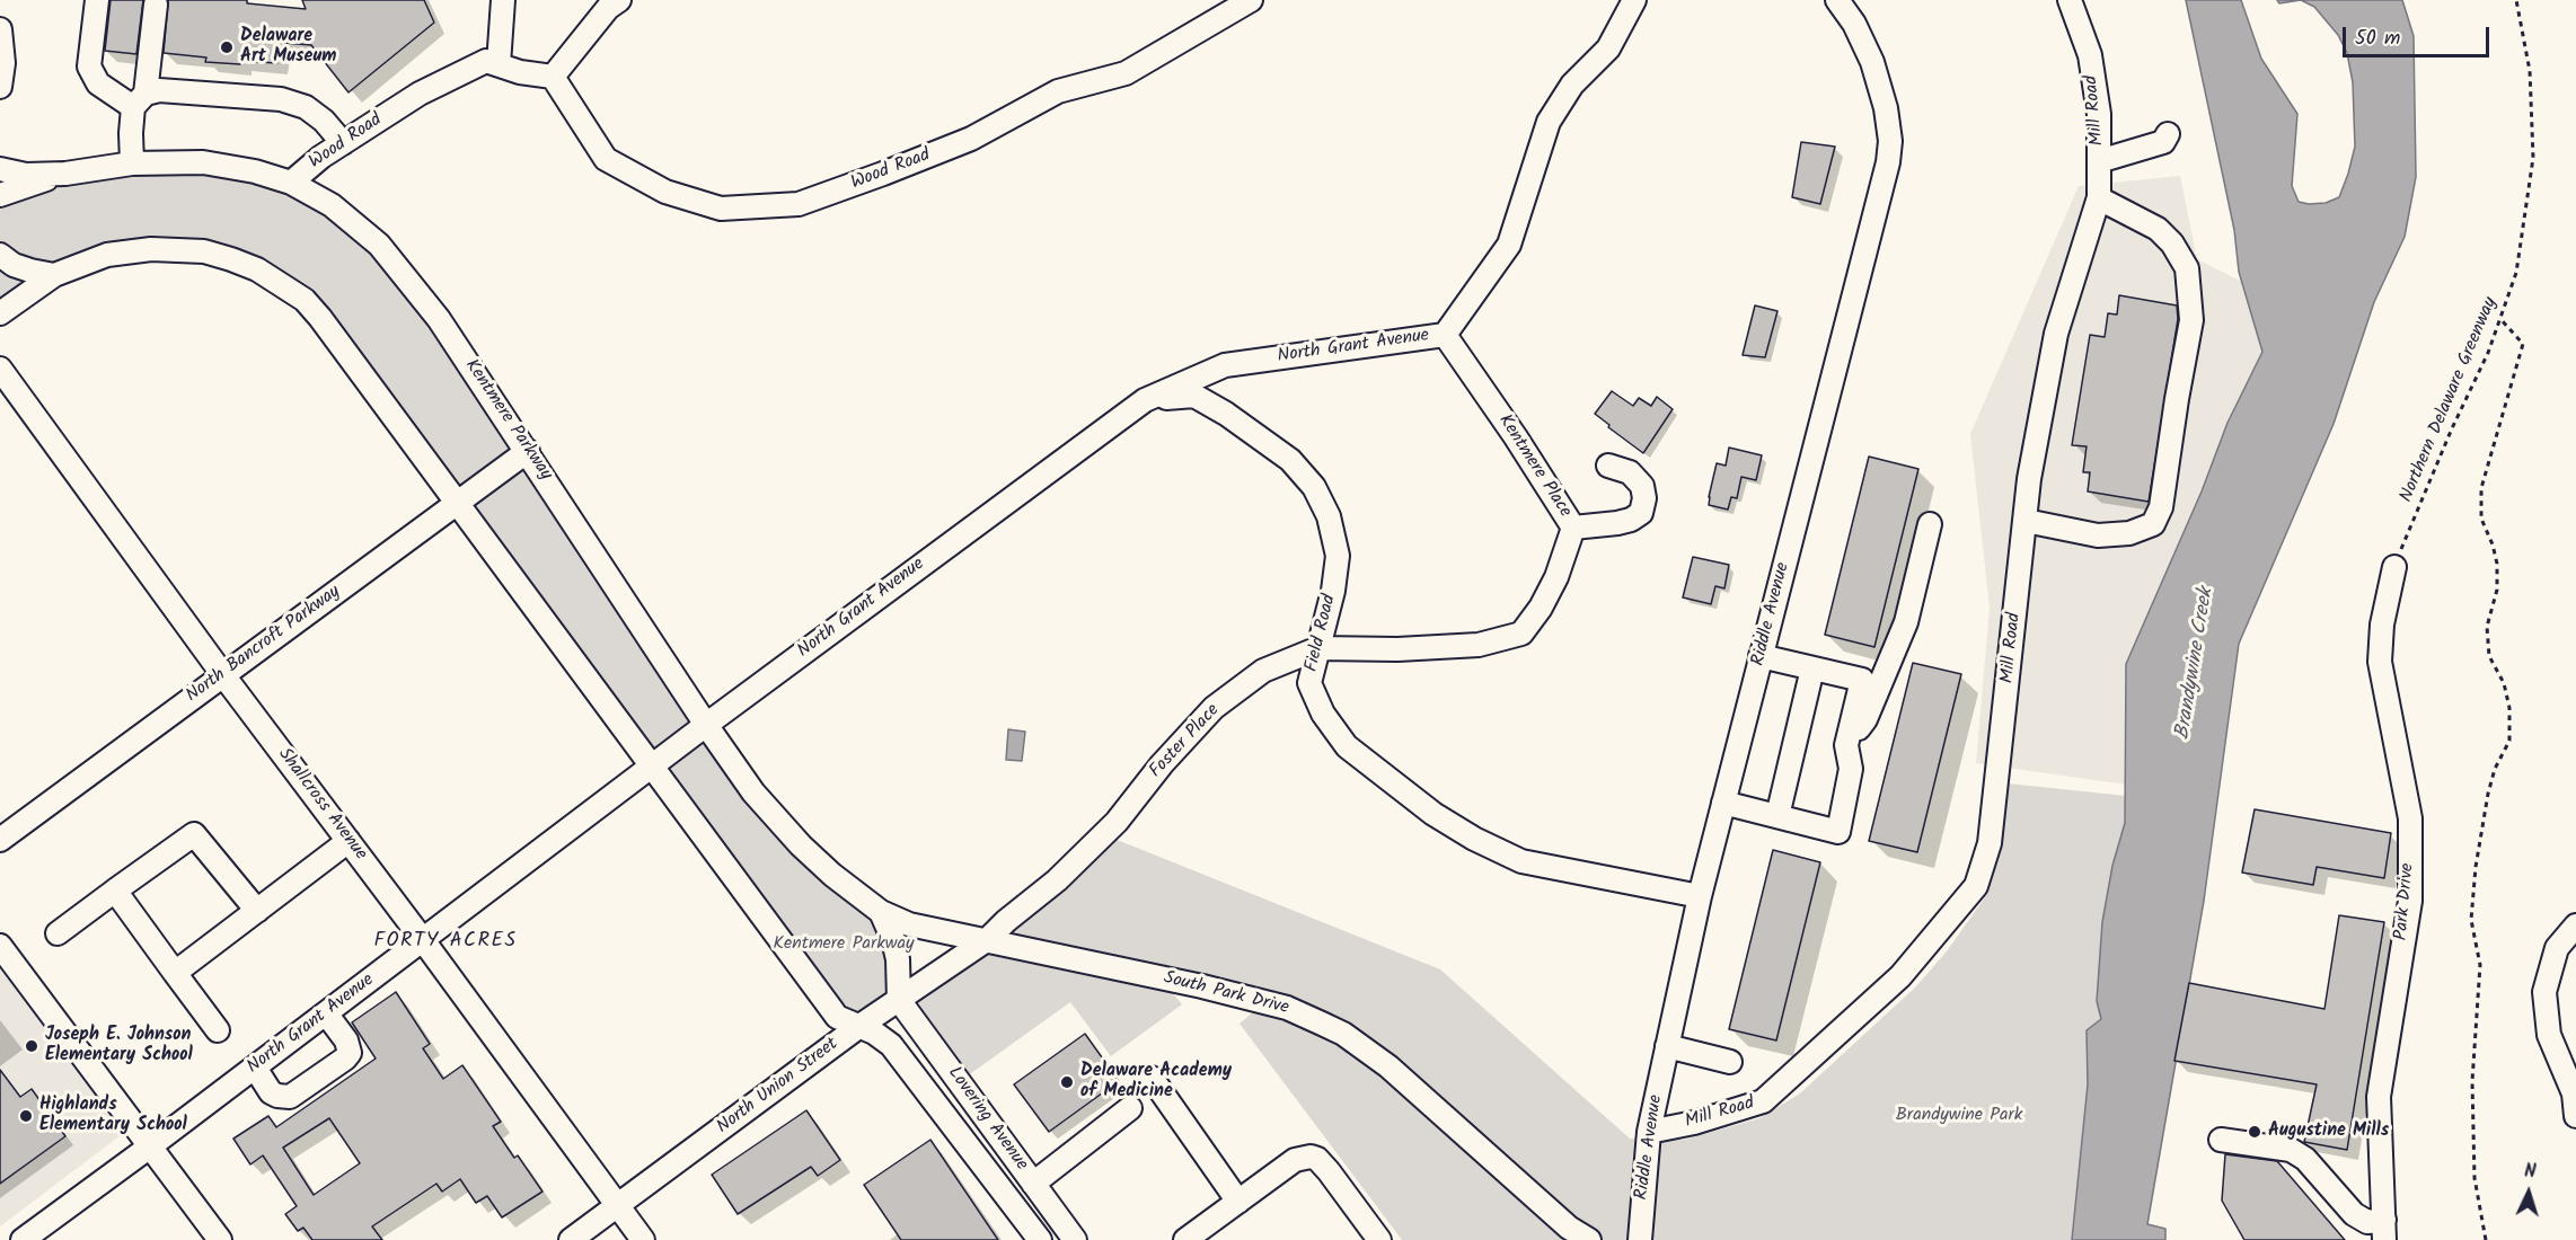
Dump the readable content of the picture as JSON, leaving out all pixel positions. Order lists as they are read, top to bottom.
{
  "streets": {
    "street": [
      "Mill Road",
      "Wood Road",
      "North Grant Avenue",
      "Kentmere Parkway",
      "Kentmere Place",
      "Riddle Avenue",
      "Field Road",
      "North Bancroft Parkway",
      "Foster Place",
      "Shallcross Avenue",
      "Park Drive",
      "South Park Drive",
      "North Union Street",
      "Lovering Avenue"
    ],
    "path": ["Northern Delaware Greenway"]
  },
  "crossings": [
    ["Mill Road", "Riddle Avenue"],
    ["Wood Road", "Kentmere Parkway"],
    ["North Grant Avenue", "Kentmere Parkway"],
    ["North Grant Avenue", "Kentmere Place"],
    ["North Grant Avenue", "Field Road"],
    ["North Grant Avenue", "Shallcross Avenue"],
    ["Northern Delaware Greenway", "Park Drive"],
    ["Kentmere Parkway", "North Bancroft Parkway"],
    ["Kentmere Parkway", "Foster Place"],
    ["Kentmere Parkway", "South Park Drive"],
    ["Kentmere Parkway", "North Union Street"],
    ["Kentmere Parkway", "Lovering Avenue"],
    ["Kentmere Place", "Foster Place"],
    ["Riddle Avenue", "Field Road"],
    ["Field Road", "Foster Place"],
    ["North Bancroft Parkway", "Shallcross Avenue"],
    ["Foster Place", "South Park Drive"],
    ["Foster Place", "North Union Street"],
    ["Shallcross Avenue", "North Union Street"],
    ["South Park Drive", "North Union Street"],
    ["North Union Street", "Lovering Avenue"]
  ],
  "districts": ["FORTY ACRES"],
  "water": ["Brandywine Creek"],
  "parks": ["Kentmere Parkway", "Brandywine Park"],
  "places": [
    "Delaware Art Museum",
    "Joseph E. Johnson Elementary School",
    "Delaware Academy of Medicine",
    "Highlands Elementary School",
    "Augustine Mills"
  ],
  "scale_bar": "50 m",
  "north": "top"
}
